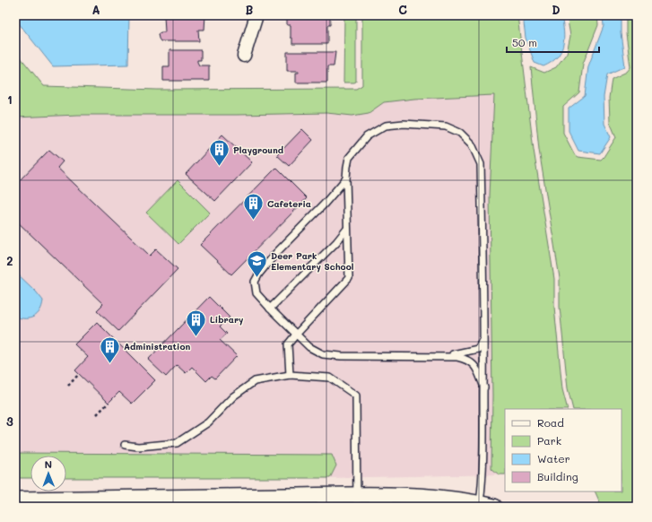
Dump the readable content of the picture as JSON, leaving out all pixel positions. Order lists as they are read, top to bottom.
{
  "places": {
    "building": [
      "Playground",
      "Cafeteria",
      "Library",
      "Administration"
    ],
    "school or university": ["Deer Park Elementary School"]
  },
  "legend": [
    "Road",
    "Park",
    "Water",
    "Building"
  ],
  "scale_bar": "50 m",
  "north": "top",
  "grid": {
    "columns": [
      "A",
      "B",
      "C",
      "D"
    ],
    "rows": ["1", "2", "3"]
  }
}
